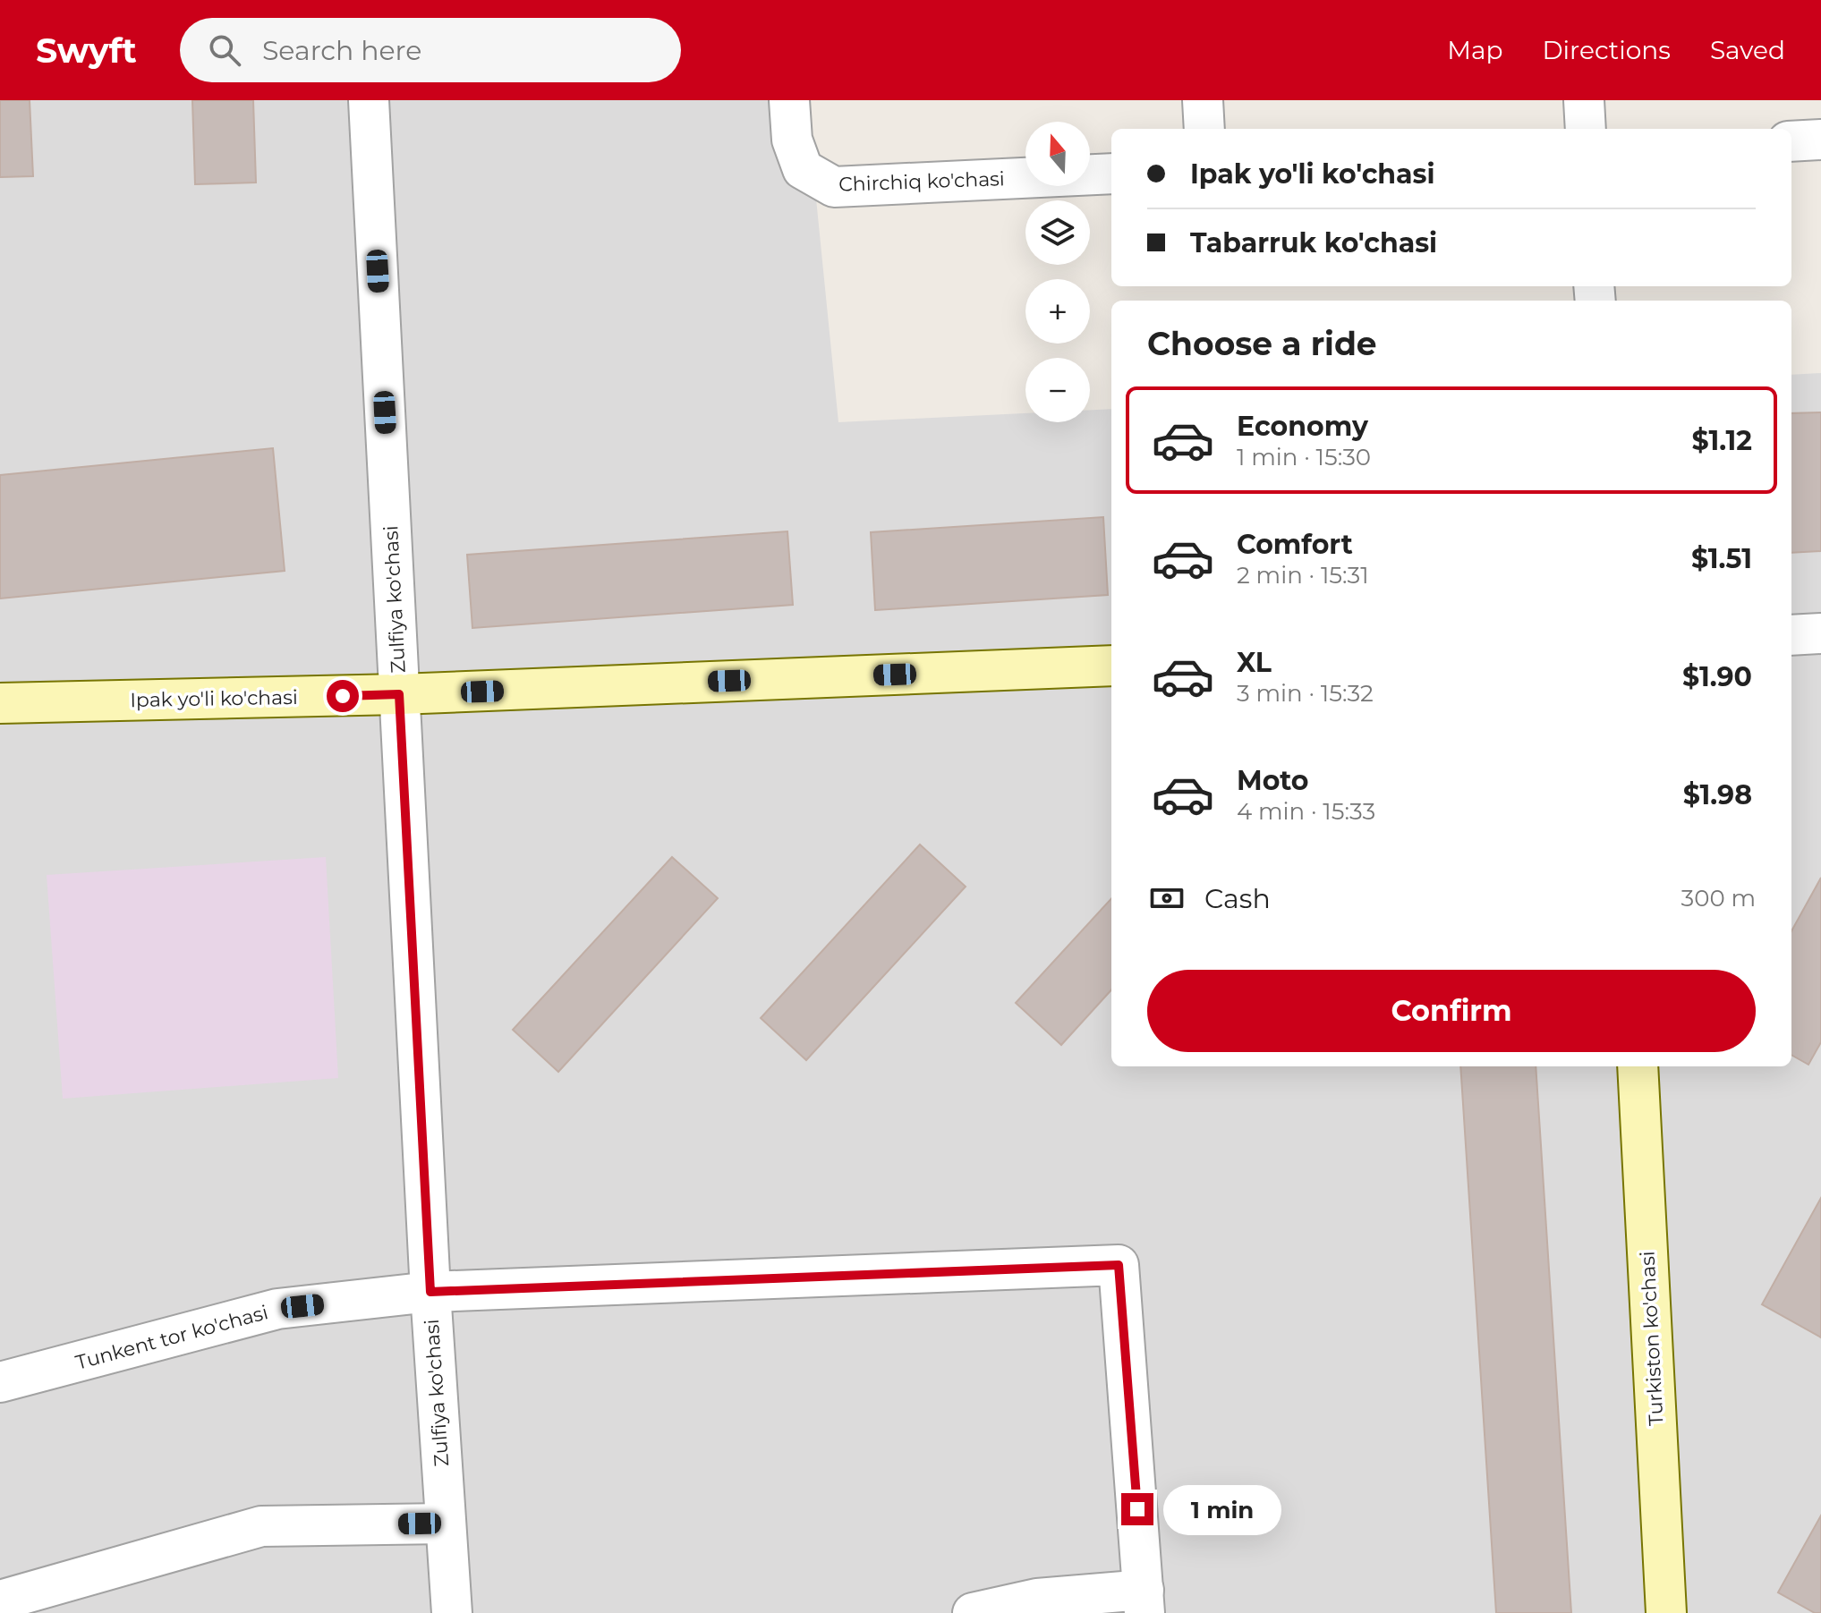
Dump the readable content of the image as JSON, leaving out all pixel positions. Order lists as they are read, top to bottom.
{
  "streets": {
    "main road": ["Ipak yo'li ko'chasi", "Turkiston ko'chasi"],
    "street": ["Chirchiq ko'chasi", "Zulfiya ko'chasi", "Tunkent tor ko'chasi"]
  },
  "crossings": [
    ["Zulfiya ko'chasi", "Ipak yo'li ko'chasi"],
    ["Zulfiya ko'chasi", "Tunkent tor ko'chasi"]
  ],
  "north": "top",
  "page": {
    "header": "Swyft",
    "search": "Search here",
    "nav": ["Map", "Directions", "Saved"],
    "map_buttons": ["+", "−"],
    "banner": ["Ipak yo'li ko'chasi", "Tabarruk ko'chasi"],
    "heading": "Choose a ride",
    "list": [
      {
        "name": "Economy",
        "note": "1 min · 15:30",
        "value": "$1.12"
      },
      {
        "name": "Comfort",
        "note": "2 min · 15:31",
        "value": "$1.51"
      },
      {
        "name": "XL",
        "note": "3 min · 15:32",
        "value": "$1.90"
      },
      {
        "name": "Moto",
        "note": "4 min · 15:33",
        "value": "$1.98"
      }
    ],
    "pay": ["Cash", "300 m"],
    "buttons": "Confirm",
    "bubble": "1 min"
  }
}
